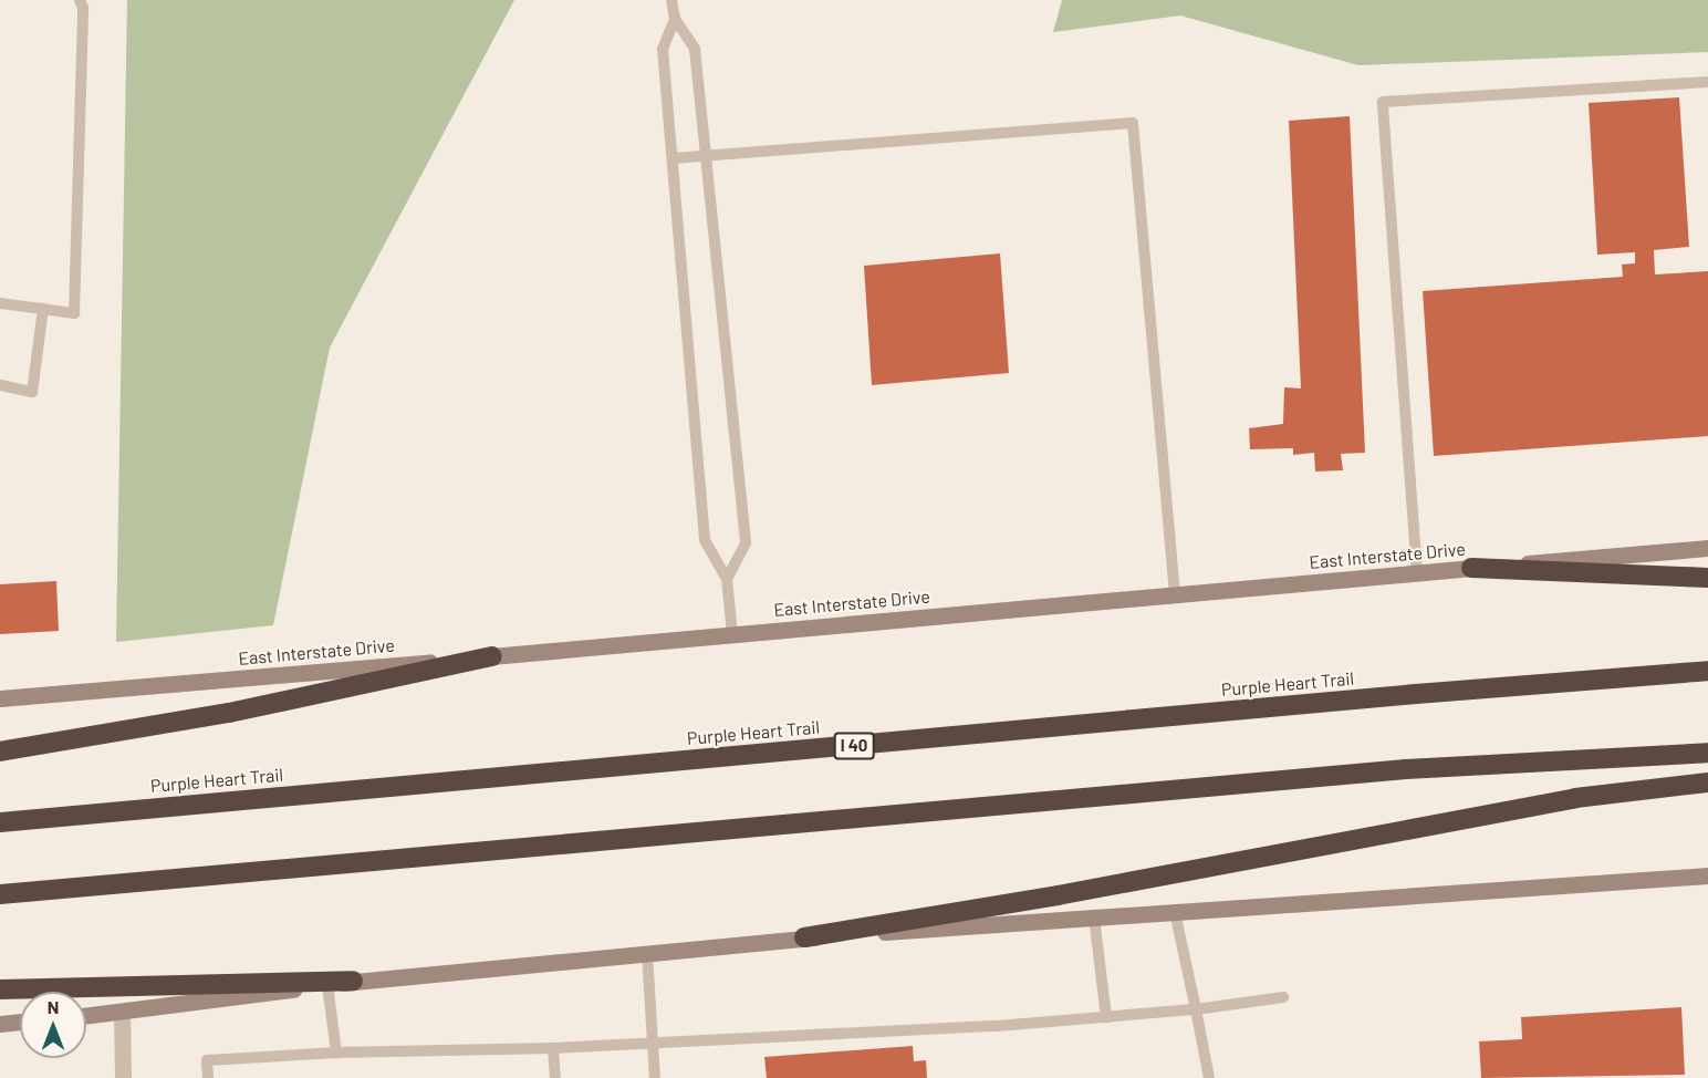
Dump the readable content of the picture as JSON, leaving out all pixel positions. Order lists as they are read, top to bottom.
{
  "streets": {
    "highway": ["Purple Heart Trail", "I 40"],
    "main road": ["East Interstate Drive"]
  },
  "north": "top"
}
